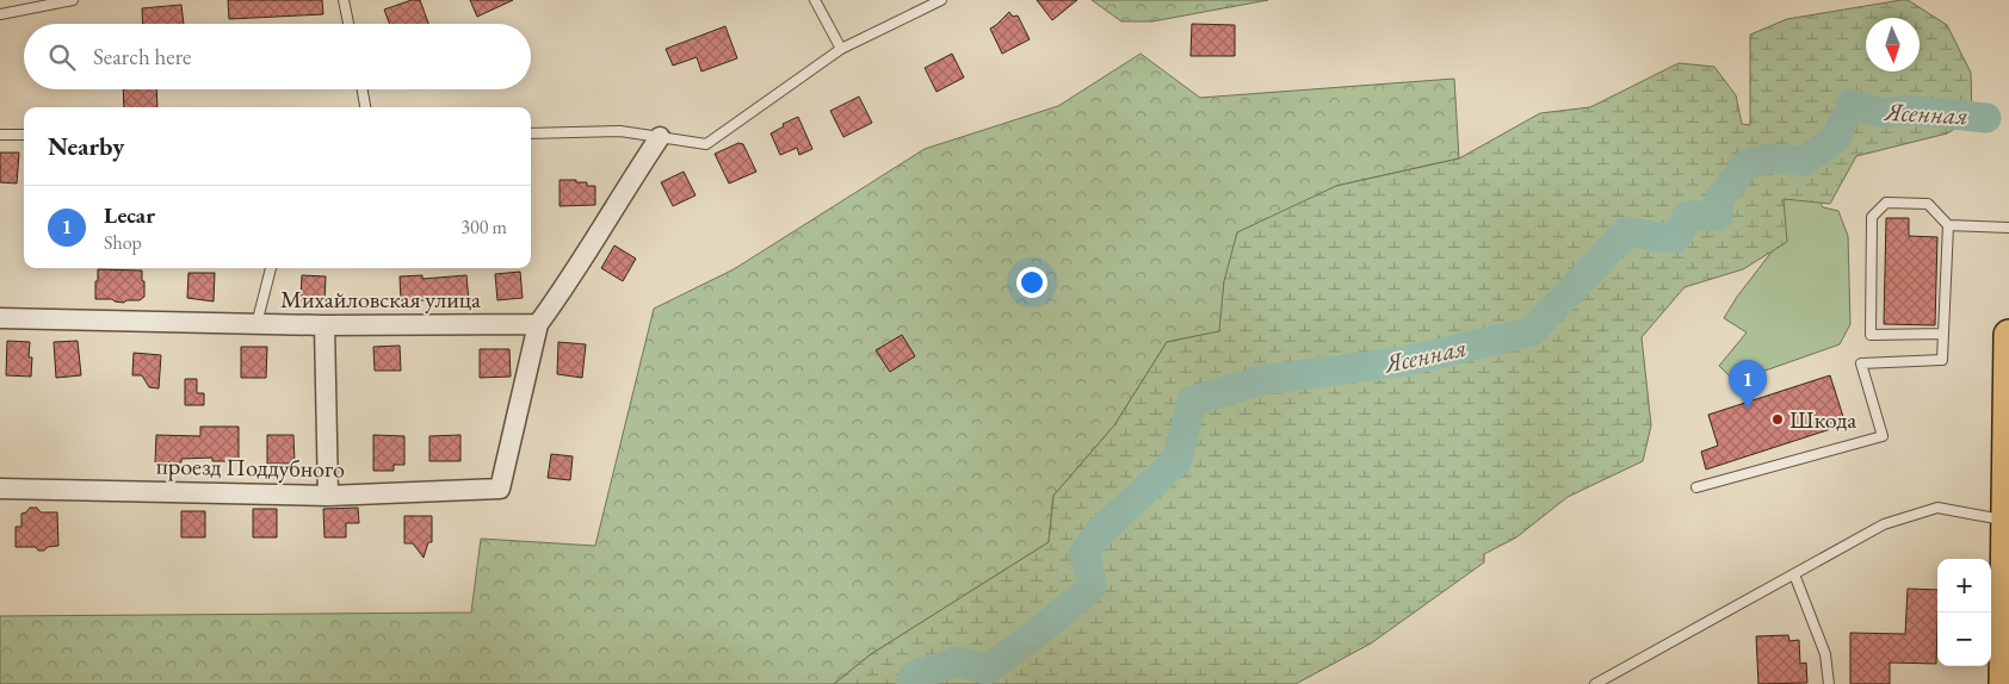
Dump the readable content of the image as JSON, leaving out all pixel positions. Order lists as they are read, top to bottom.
{
  "streets": {
    "street": ["Михайловская улица", "проезд Поддубного"]
  },
  "crossings": [
    ["Михайловская улица", "проезд Поддубного"]
  ],
  "water": ["Ясенная"],
  "places": ["Шкода"],
  "north": "bottom",
  "page": {
    "search": "Search here",
    "heading": "Nearby",
    "list": [
      {
        "mark": "1",
        "name": "Lecar",
        "note": "Shop",
        "value": "300 m"
      }
    ],
    "pins": "1",
    "map_buttons": ["+", "−"]
  }
}
